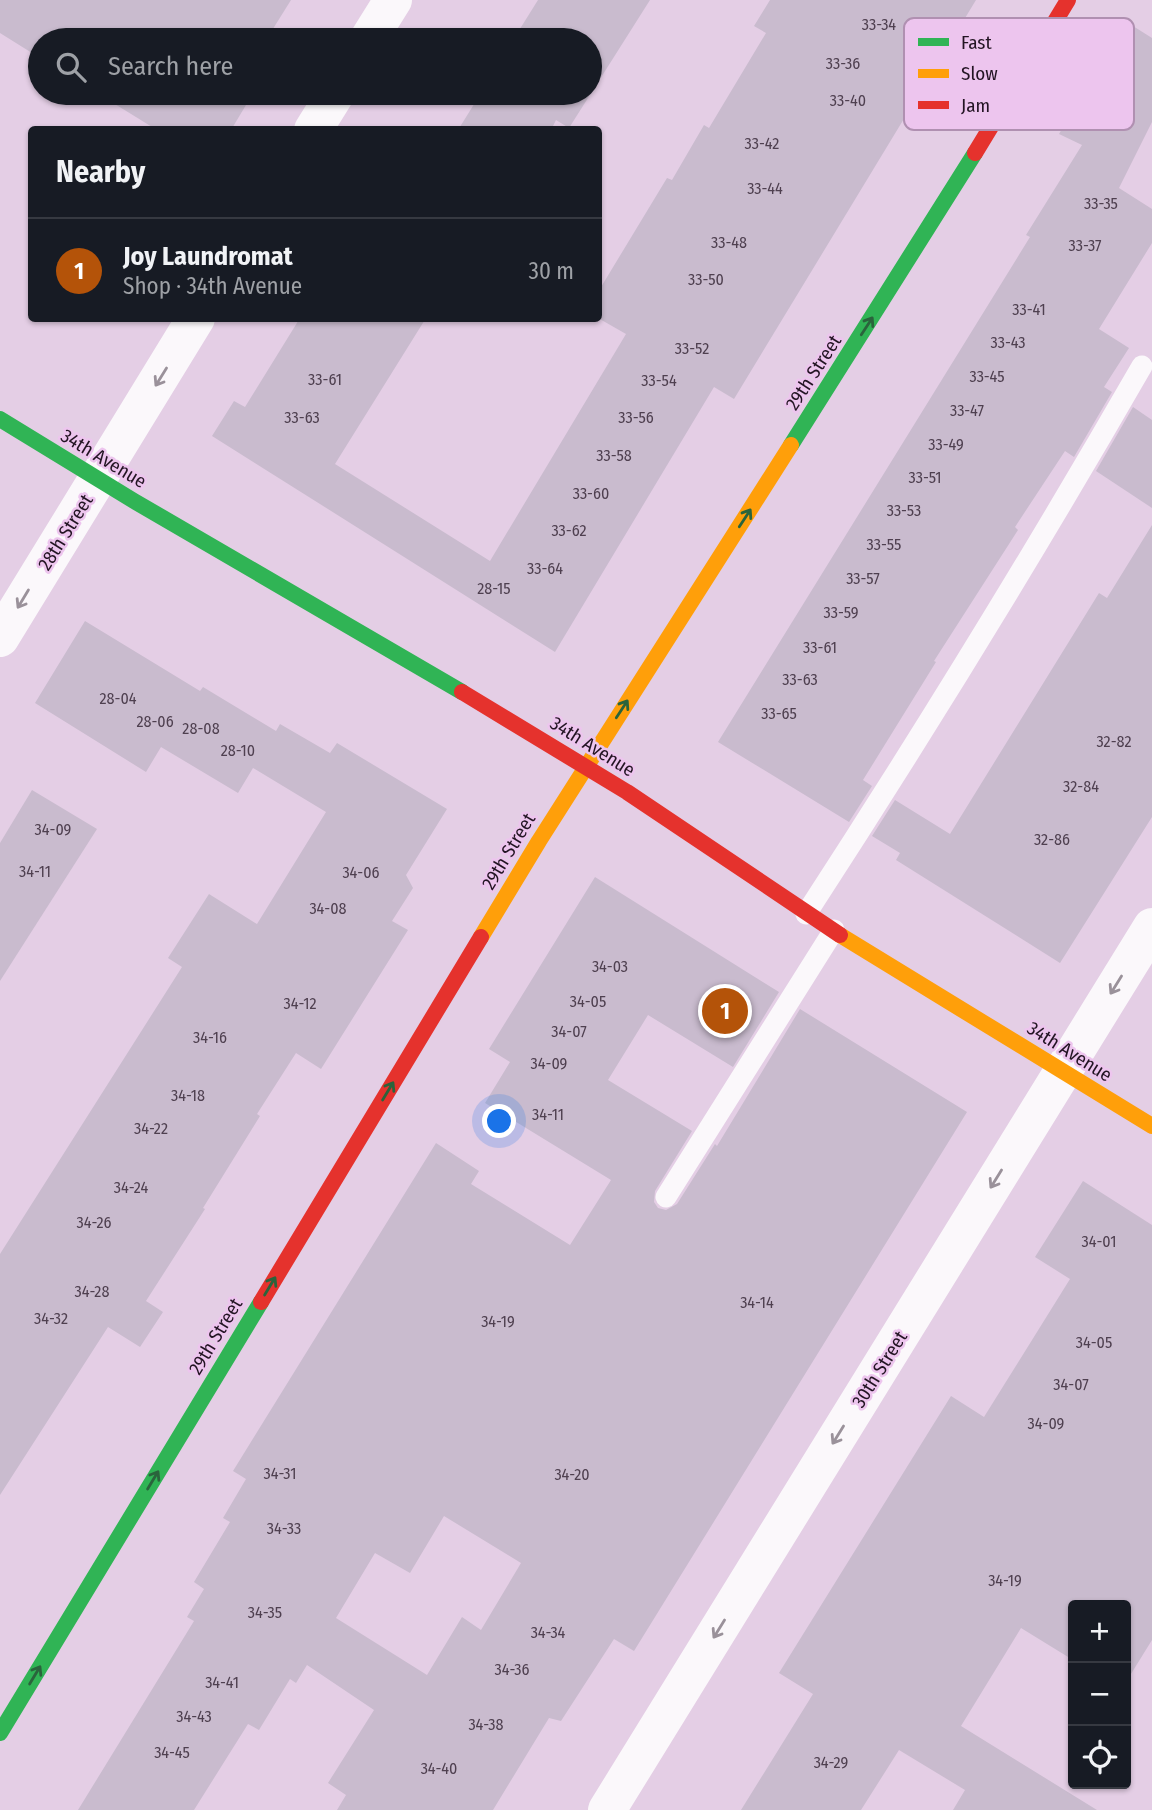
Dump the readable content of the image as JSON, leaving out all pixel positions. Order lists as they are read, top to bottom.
{
  "streets": {
    "street": [
      "29th Street",
      "34th Avenue",
      "28th Street",
      "30th Street"
    ]
  },
  "crossings": [
    ["29th Street", "34th Avenue"],
    ["34th Avenue", "28th Street"],
    ["34th Avenue", "30th Street"]
  ],
  "one_way": ["29th Street", "28th Street", "30th Street"],
  "house_numbers": [
    "33-34",
    "33-36",
    "33-40",
    "33-42",
    "33-44",
    "33-35",
    "33-48",
    "33-37",
    "33-50",
    "33-41",
    "33-43",
    "33-52",
    "33-45",
    "33-61",
    "33-54",
    "33-47",
    "33-63",
    "33-56",
    "33-49",
    "33-58",
    "33-51",
    "33-60",
    "33-53",
    "33-62",
    "33-55",
    "33-64",
    "33-57",
    "28-15",
    "33-59",
    "33-61",
    "33-63",
    "28-04",
    "33-65",
    "28-06",
    "28-08",
    "32-82",
    "28-10",
    "32-84",
    "34-09",
    "32-86",
    "34-11",
    "34-06",
    "34-08",
    "34-03",
    "34-05",
    "34-12",
    "34-07",
    "34-16",
    "34-09",
    "34-18",
    "34-11",
    "34-22",
    "34-24",
    "34-26",
    "34-01",
    "34-28",
    "34-14",
    "34-32",
    "34-19",
    "34-05",
    "34-07",
    "34-09",
    "34-31",
    "34-20",
    "34-33",
    "34-19",
    "34-35",
    "34-34",
    "34-36",
    "34-41",
    "34-43",
    "34-38",
    "34-45",
    "34-29",
    "34-40"
  ],
  "legend": ["Fast", "Slow", "Jam"],
  "page": {
    "search": "Search here",
    "heading": "Nearby",
    "list": [
      {
        "mark": "1",
        "name": "Joy Laundromat",
        "note": "Shop · 34th Avenue",
        "value": "30 m"
      }
    ],
    "pins": "1",
    "map_buttons": ["+", "−"]
  }
}
